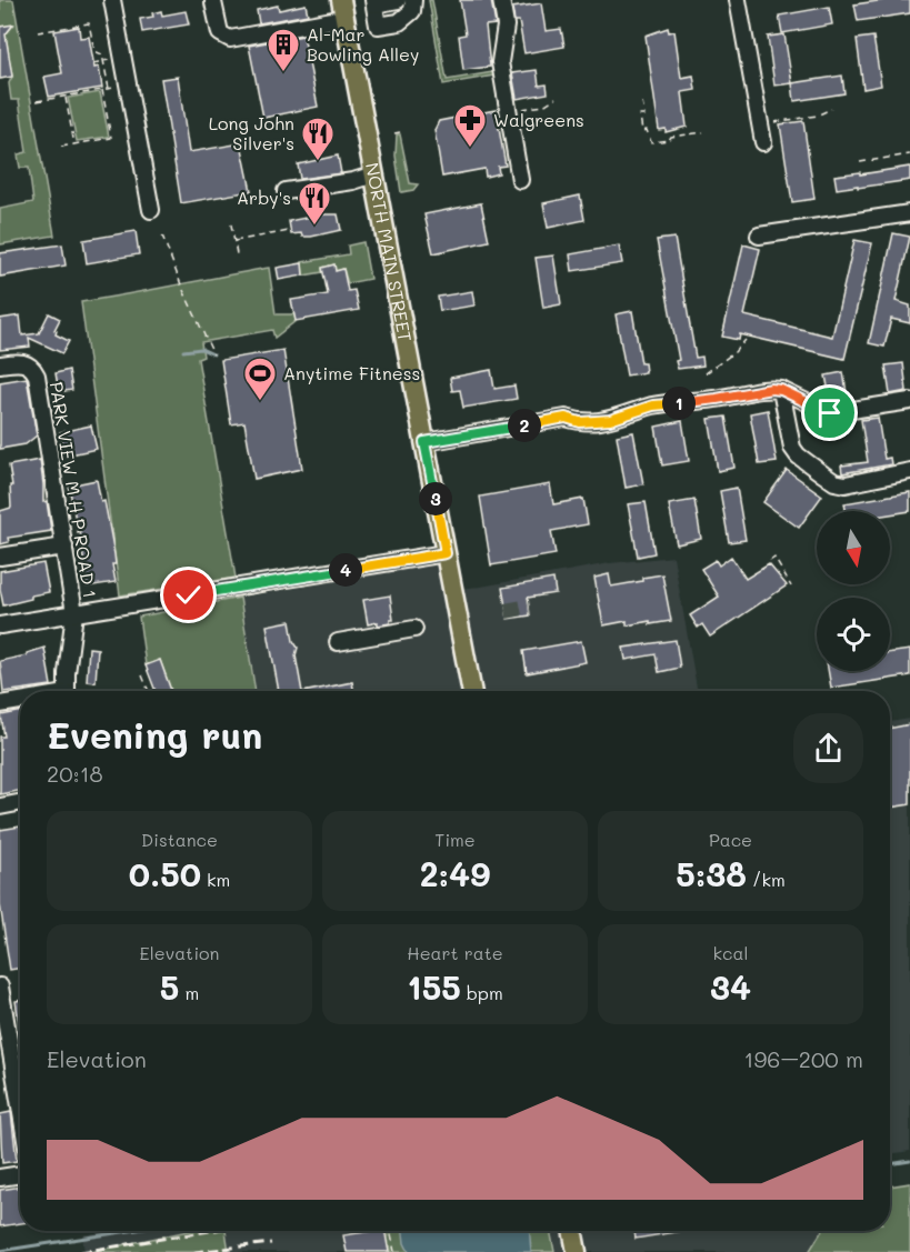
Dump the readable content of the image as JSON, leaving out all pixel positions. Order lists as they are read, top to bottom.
{
  "streets": {
    "main road": ["NORTH MAIN STREET"],
    "street": ["PARK VIEW M H P ROAD 1"]
  },
  "places": {
    "building": ["Al-Mar Bowling Alley"],
    "pharmacy": ["Walgreens"],
    "restaurant": ["Long John Silver's", "Arby's"],
    "sports": ["Anytime Fitness"]
  },
  "north": "bottom",
  "page": {
    "pins": [
      "1",
      "2",
      "3",
      "4"
    ],
    "heading": ["Evening run", "20:18"],
    "stats": [
      ["Distance", "0.50 km"],
      ["Time", "2:49"],
      ["Pace", "5:38 /km"],
      ["Elevation", "5 m"],
      ["Heart rate", "155 bpm"],
      ["kcal", "34"]
    ],
    "chart": ["Elevation", "196–200 m"]
  }
}
